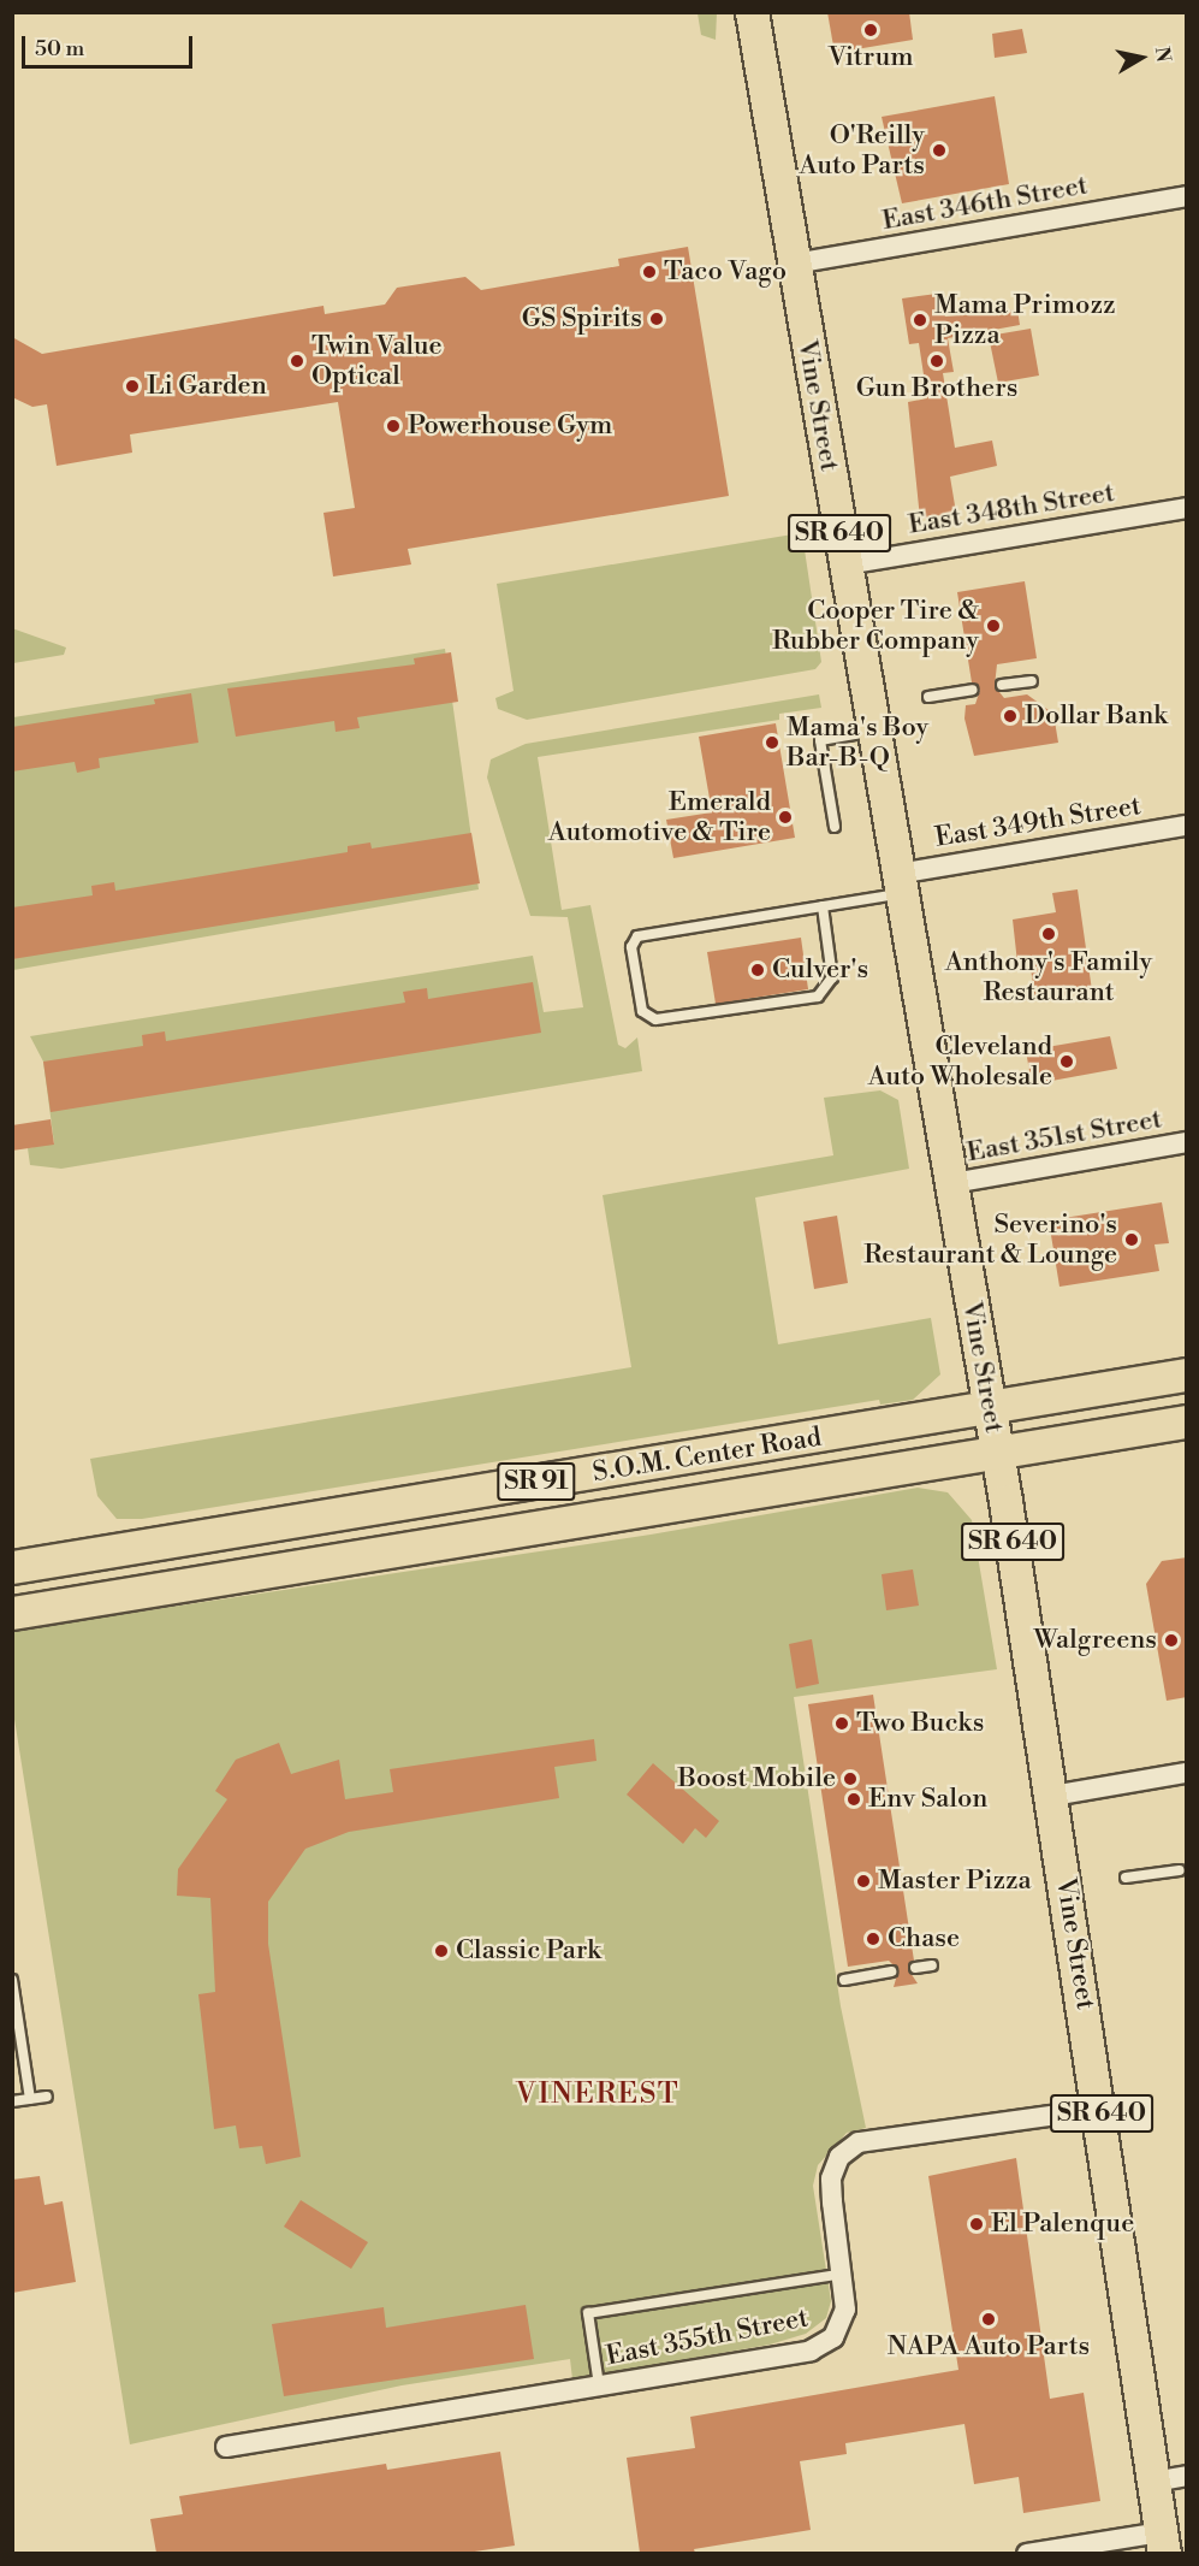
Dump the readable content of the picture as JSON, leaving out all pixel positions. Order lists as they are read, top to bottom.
{
  "streets": {
    "main road": [
      "Vine Street",
      "SR 640",
      "S.O.M. Center Road",
      "SR 91"
    ],
    "street": [
      "East 346th Street",
      "East 348th Street",
      "East 349th Street",
      "East 351st Street",
      "East 355th Street"
    ]
  },
  "crossings": [
    ["East 346th Street", "Vine Street"],
    ["Vine Street", "East 348th Street"],
    ["Vine Street", "East 349th Street"],
    ["Vine Street", "East 351st Street"],
    ["Vine Street", "S.O.M. Center Road"],
    ["Vine Street", "East 355th Street"]
  ],
  "districts": ["VINEREST"],
  "places": [
    "Vitrum",
    "O'Reilly Auto Parts",
    "Taco Vago",
    "GS Spirits",
    "Mama Primozz Pizza",
    "Twin Value Optical",
    "Gun Brothers",
    "Li Garden",
    "Powerhouse Gym",
    "Cooper Tire & Rubber Company",
    "Dollar Bank",
    "Mama's Boy Bar-B-Q",
    "Emerald Automotive & Tire",
    "Anthony's Family Restaurant",
    "Culver's",
    "Cleveland Auto Wholesale",
    "Severino's Restaurant & Lounge",
    "Walgreens",
    "Two Bucks",
    "Boost Mobile",
    "Env Salon",
    "Master Pizza",
    "Chase",
    "Classic Park",
    "El Palenque",
    "NAPA Auto Parts"
  ],
  "scale_bar": "50 m",
  "north": "right"
}
